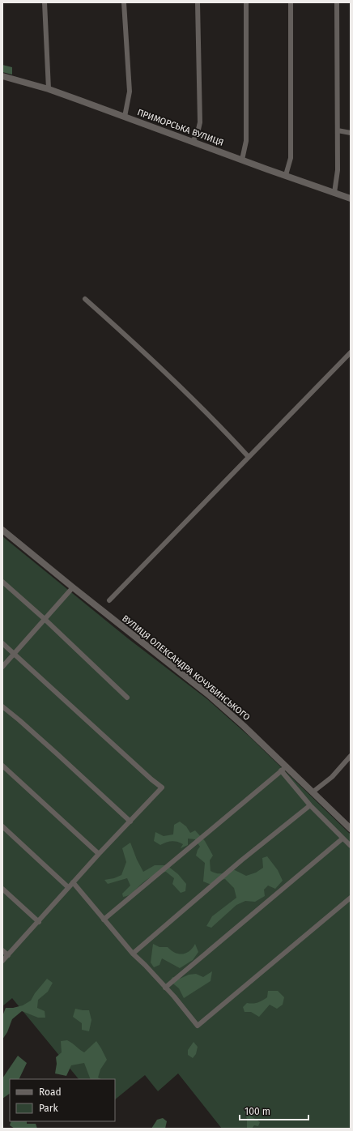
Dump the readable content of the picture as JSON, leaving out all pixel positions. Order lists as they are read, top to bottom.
{
  "streets": {
    "street": ["ПРИМОРСЬКА ВУЛИЦЯ", "ВУЛИЦЯ ОЛЕКСАНДРА КОЧУБИНСЬКОГО"]
  },
  "legend": ["Road", "Park"],
  "scale_bar": "100 m"
}
